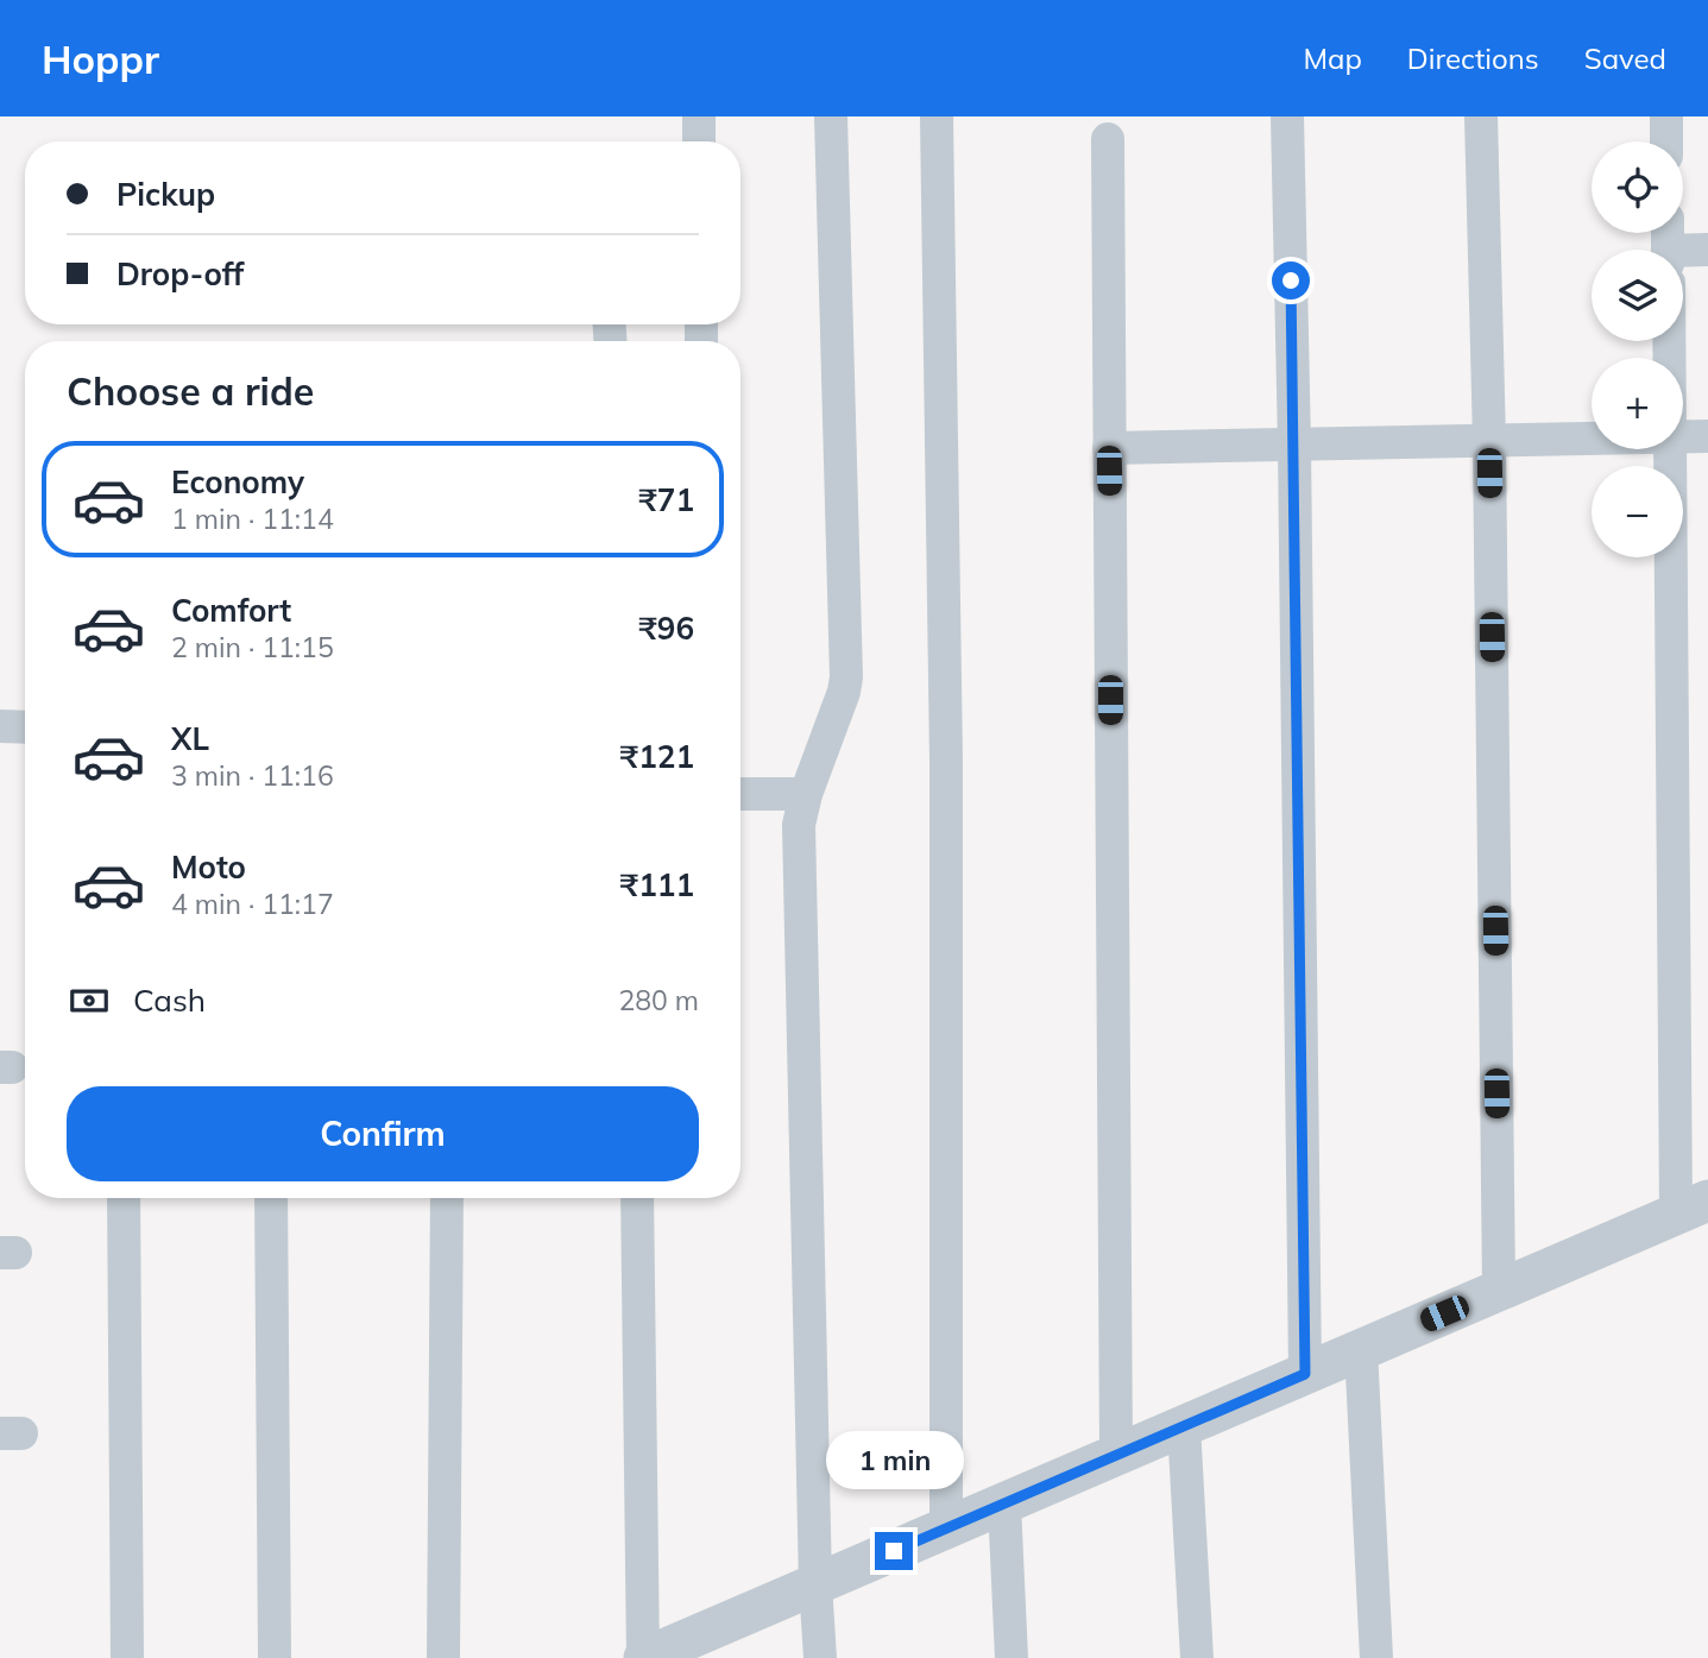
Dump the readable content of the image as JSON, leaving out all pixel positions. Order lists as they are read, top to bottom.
{
  "page": {
    "header": "Hoppr",
    "nav": ["Map", "Directions", "Saved"],
    "map_buttons": ["+", "−"],
    "banner": ["Pickup", "Drop-off"],
    "heading": "Choose a ride",
    "list": [
      {
        "name": "Economy",
        "note": "1 min · 11:14",
        "value": "₹71"
      },
      {
        "name": "Comfort",
        "note": "2 min · 11:15",
        "value": "₹96"
      },
      {
        "name": "XL",
        "note": "3 min · 11:16",
        "value": "₹121"
      },
      {
        "name": "Moto",
        "note": "4 min · 11:17",
        "value": "₹111"
      }
    ],
    "pay": ["Cash", "280 m"],
    "buttons": "Confirm",
    "bubble": "1 min"
  }
}
